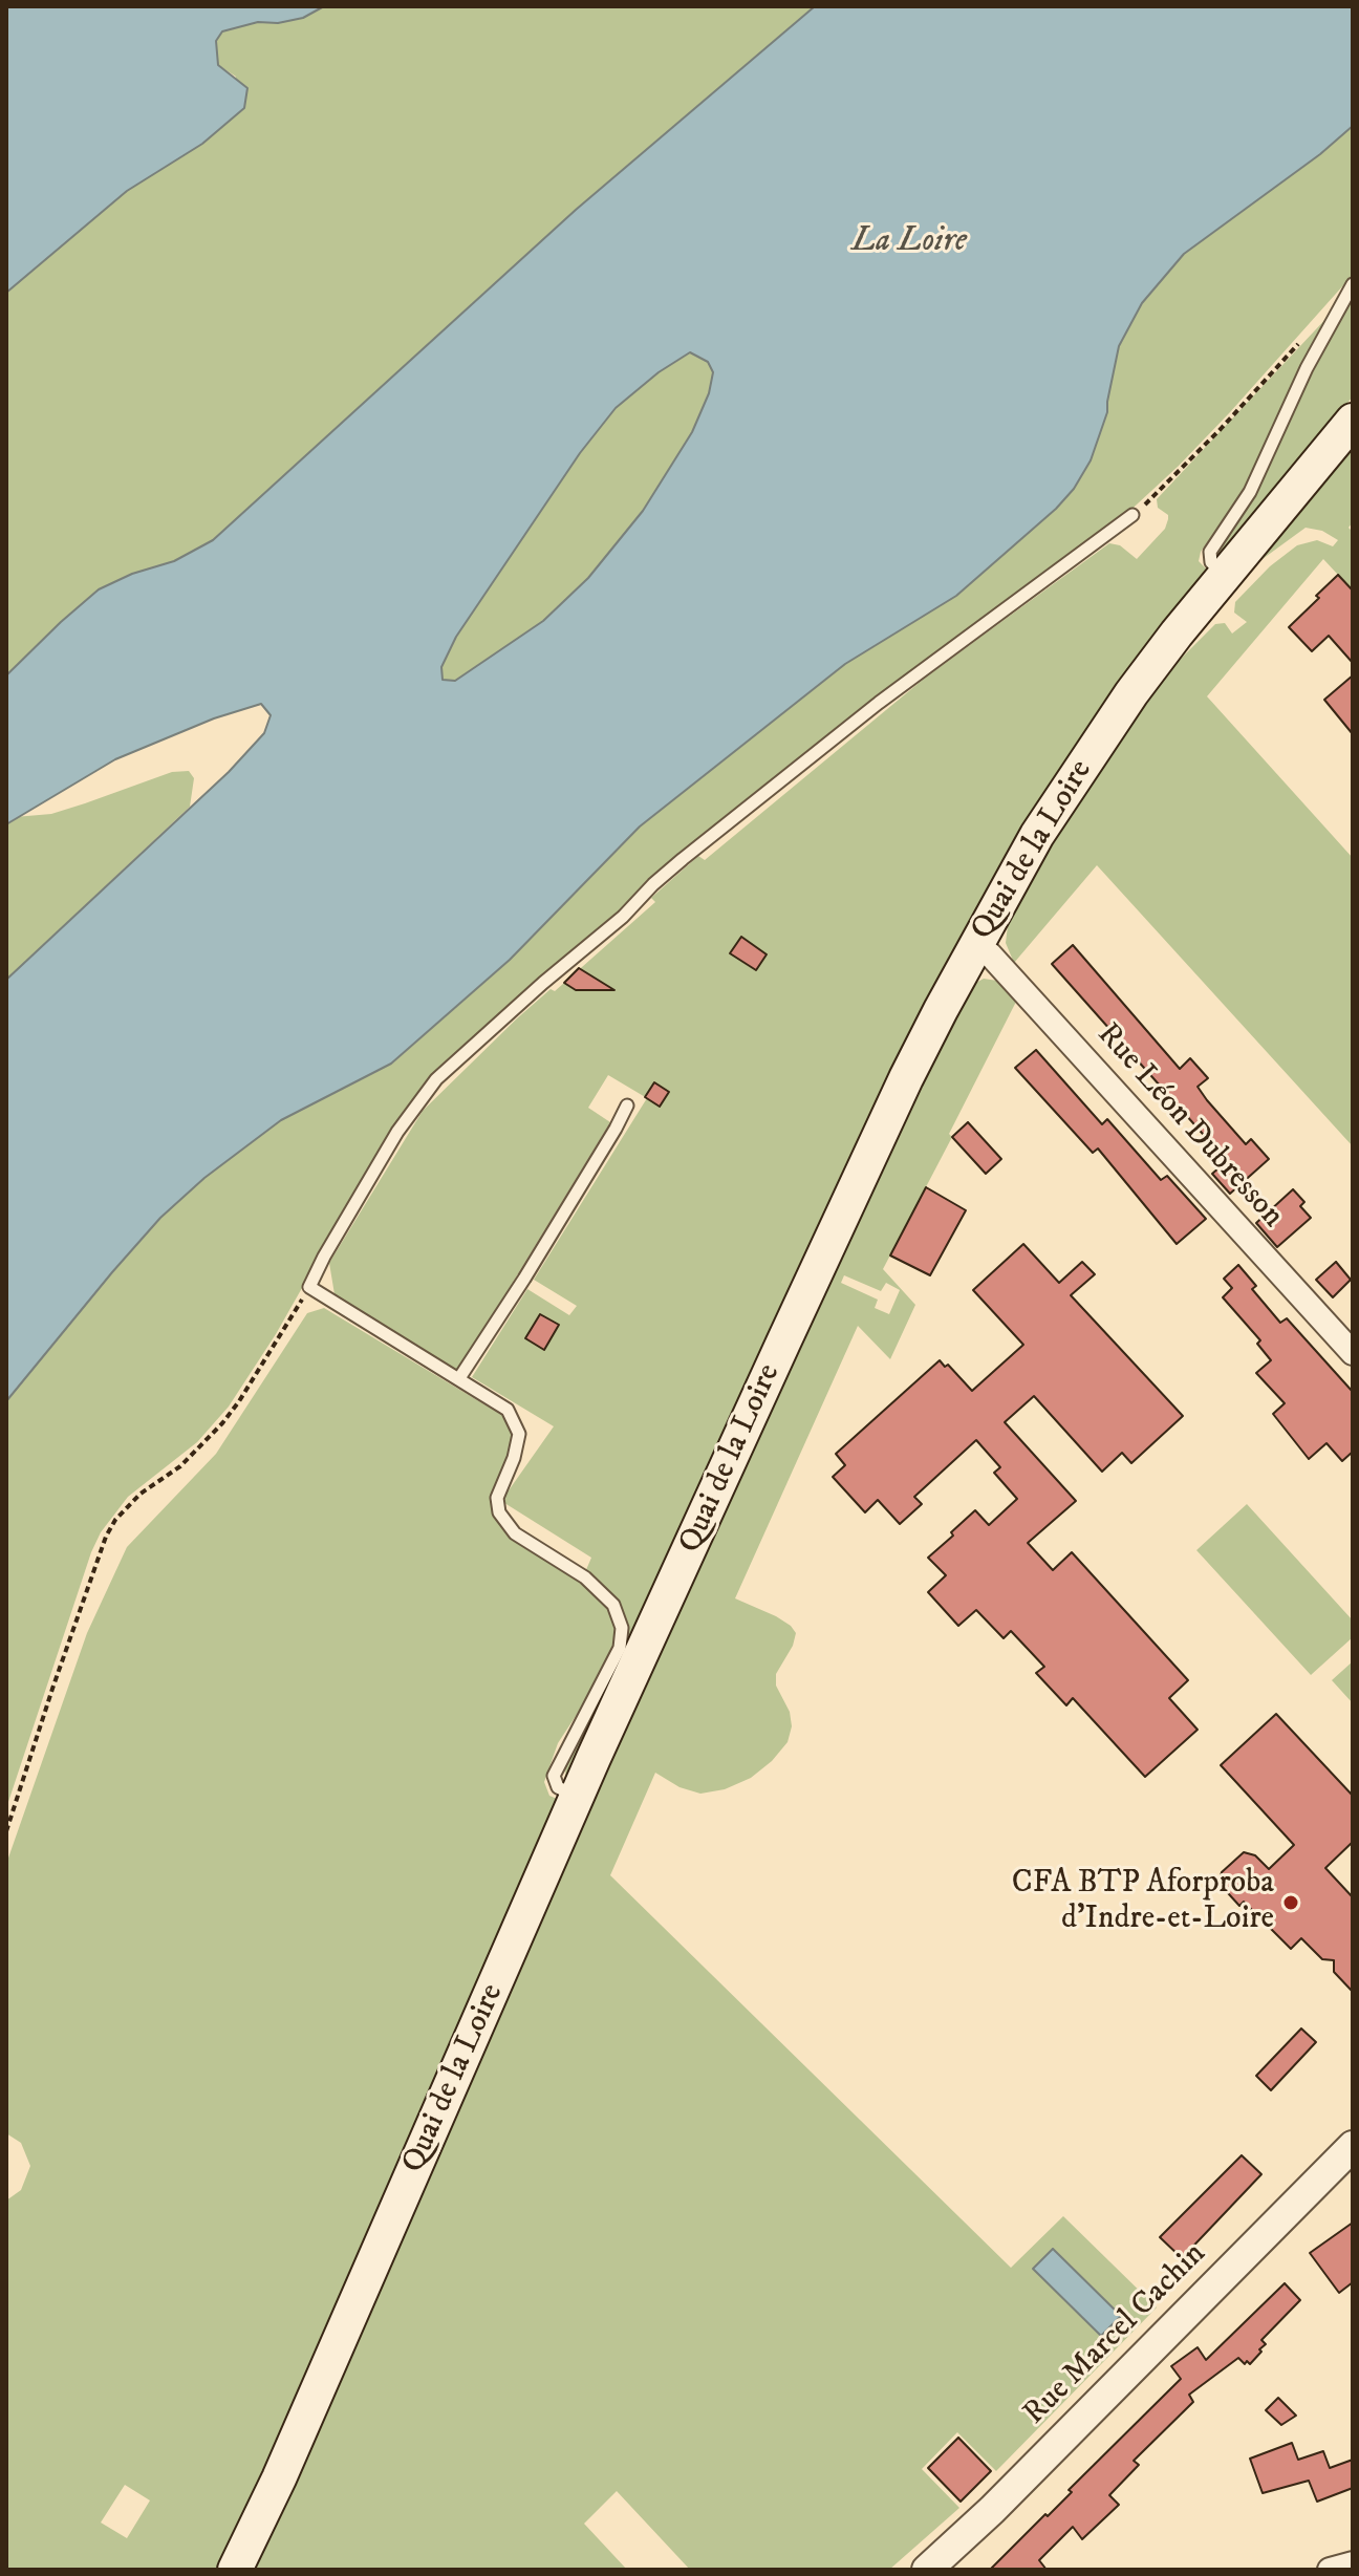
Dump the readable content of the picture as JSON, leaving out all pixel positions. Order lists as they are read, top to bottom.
{
  "streets": {
    "main road": ["Quai de la Loire"],
    "street": ["Rue Léon Dubresson", "Rue Marcel Cachin"]
  },
  "crossings": [
    ["Quai de la Loire", "Rue Léon Dubresson"]
  ],
  "water": ["La Loire"],
  "places": ["CFA BTP Aforproba d'Indre-et-Loire"]
}
